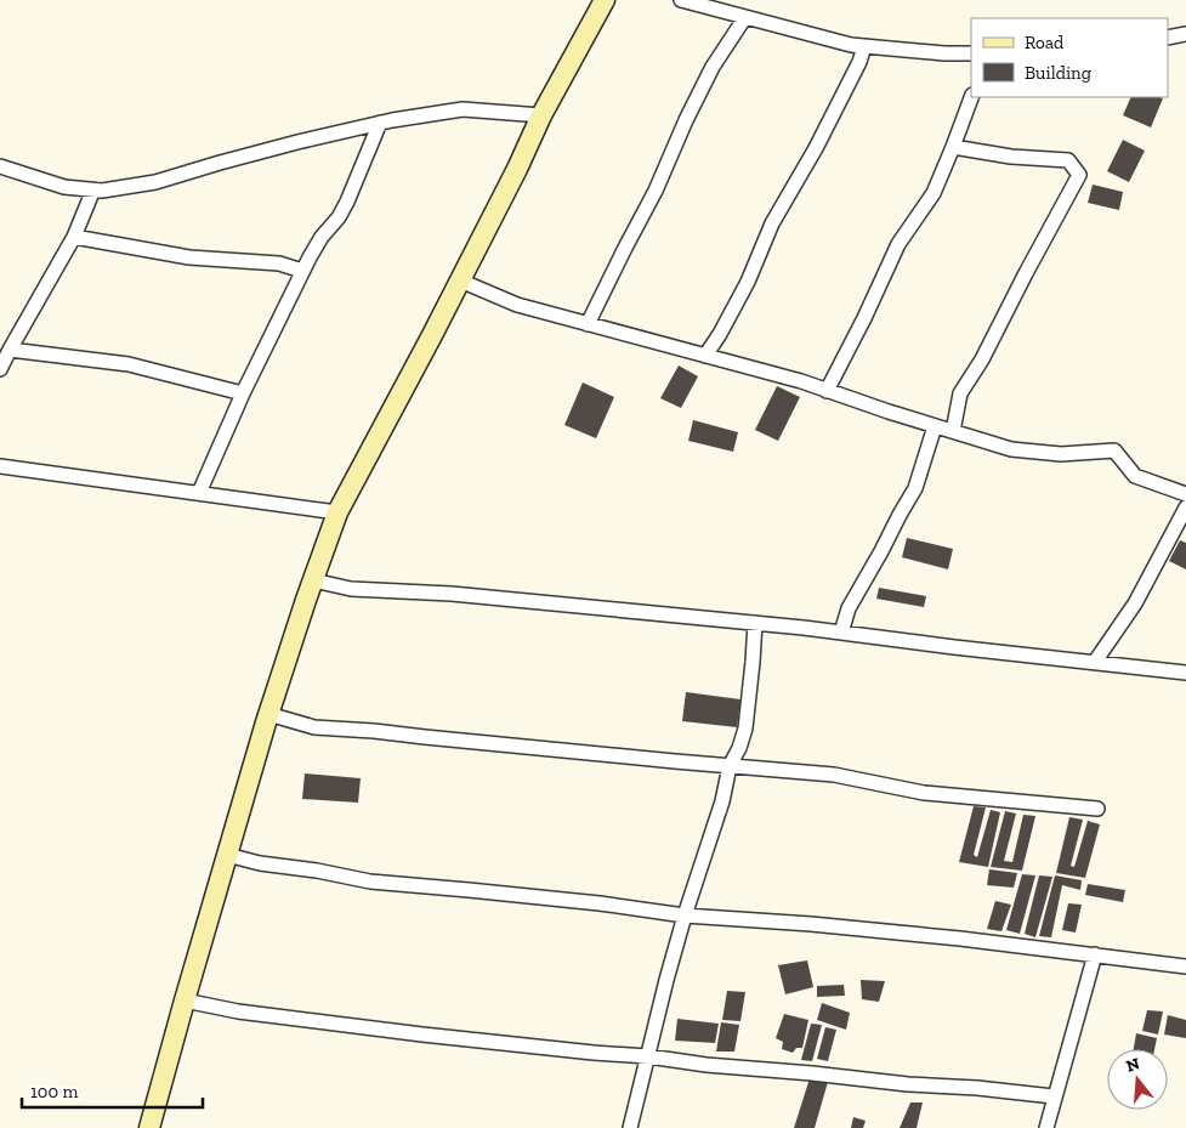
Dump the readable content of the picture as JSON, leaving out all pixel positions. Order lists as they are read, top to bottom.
{
  "legend": ["Road", "Building"],
  "scale_bar": "100 m",
  "north": "top"
}
